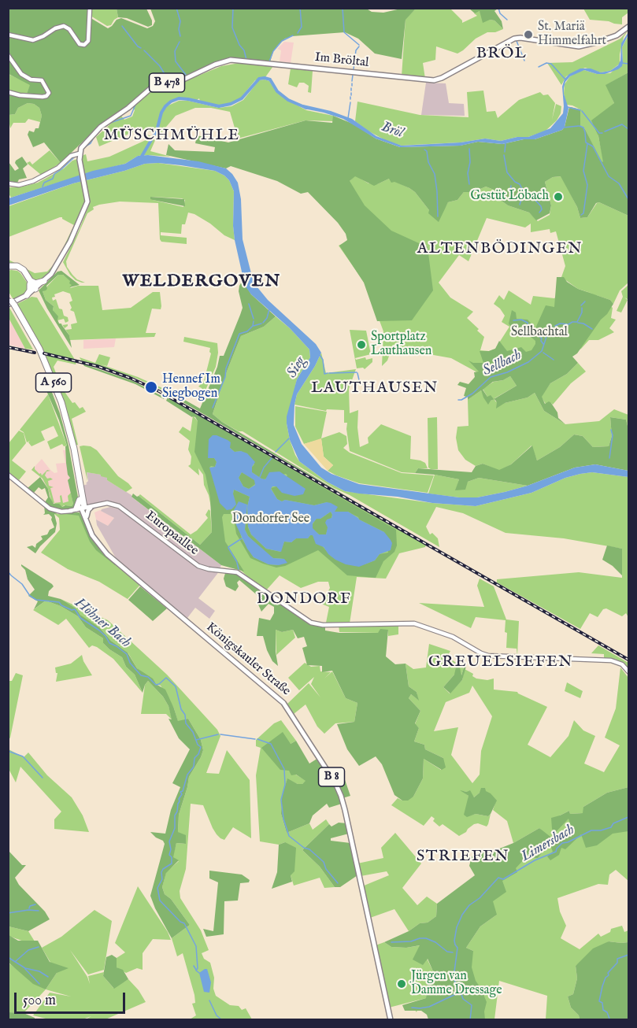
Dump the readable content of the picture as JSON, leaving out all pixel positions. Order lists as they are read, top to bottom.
{
  "streets": {
    "highway": ["A 560"],
    "main road": [
      "Im Bröltal",
      "B 478",
      "Europaallee",
      "Königskauler Straße",
      "B 8"
    ]
  },
  "crossings": [
    ["A 560", "Europaallee"],
    ["A 560", "B 8"],
    ["Europaallee", "B 8"],
    ["Königskauler Straße", "B 8"]
  ],
  "districts": [
    "BRÖL",
    "MÜSCHMÜHLE",
    "ALTENBÖDINGEN",
    "WELDERGOVEN",
    "LAUTHAUSEN",
    "DONDORF",
    "GREUELSIEFEN",
    "STRIEFEN"
  ],
  "water": [
    "Bröl",
    "Sellbach",
    "Sieg",
    "Höhner Bach",
    "Limersbach"
  ],
  "parks": ["Sellbachtal", "Dondorfer See"],
  "places": [
    "St. Mariä Himmelfahrt",
    "Gestüt Löbach",
    "Sportplatz Lauthausen",
    "Hennef Im Siegbogen",
    "Jürgen van Damme Dressage"
  ],
  "scale_bar": "500 m"
}
